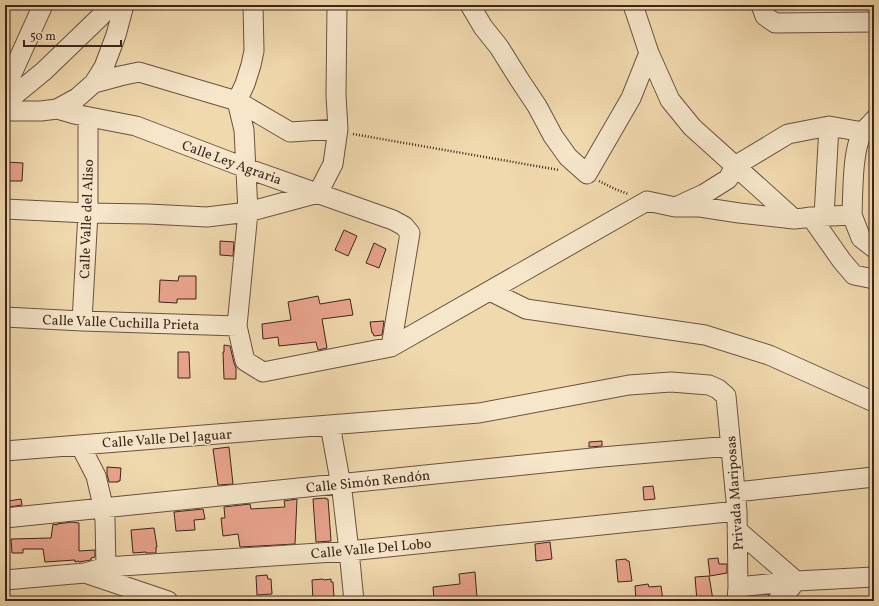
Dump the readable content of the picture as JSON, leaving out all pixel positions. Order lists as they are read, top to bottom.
{
  "streets": {
    "street": [
      "Calle Ley Agraria",
      "Calle Valle del Aliso",
      "Calle Valle Cuchilla Prieta",
      "Calle Valle Del Jaguar",
      "Calle Simón Rendón",
      "Privada Mariposas",
      "Calle Valle Del Lobo"
    ]
  },
  "crossings": [
    ["Calle Ley Agraria", "Calle Valle del Aliso"],
    ["Calle Valle del Aliso", "Calle Valle Cuchilla Prieta"],
    ["Calle Valle Del Jaguar", "Privada Mariposas"],
    ["Calle Simón Rendón", "Privada Mariposas"],
    ["Privada Mariposas", "Calle Valle Del Lobo"]
  ],
  "scale_bar": "50 m"
}
